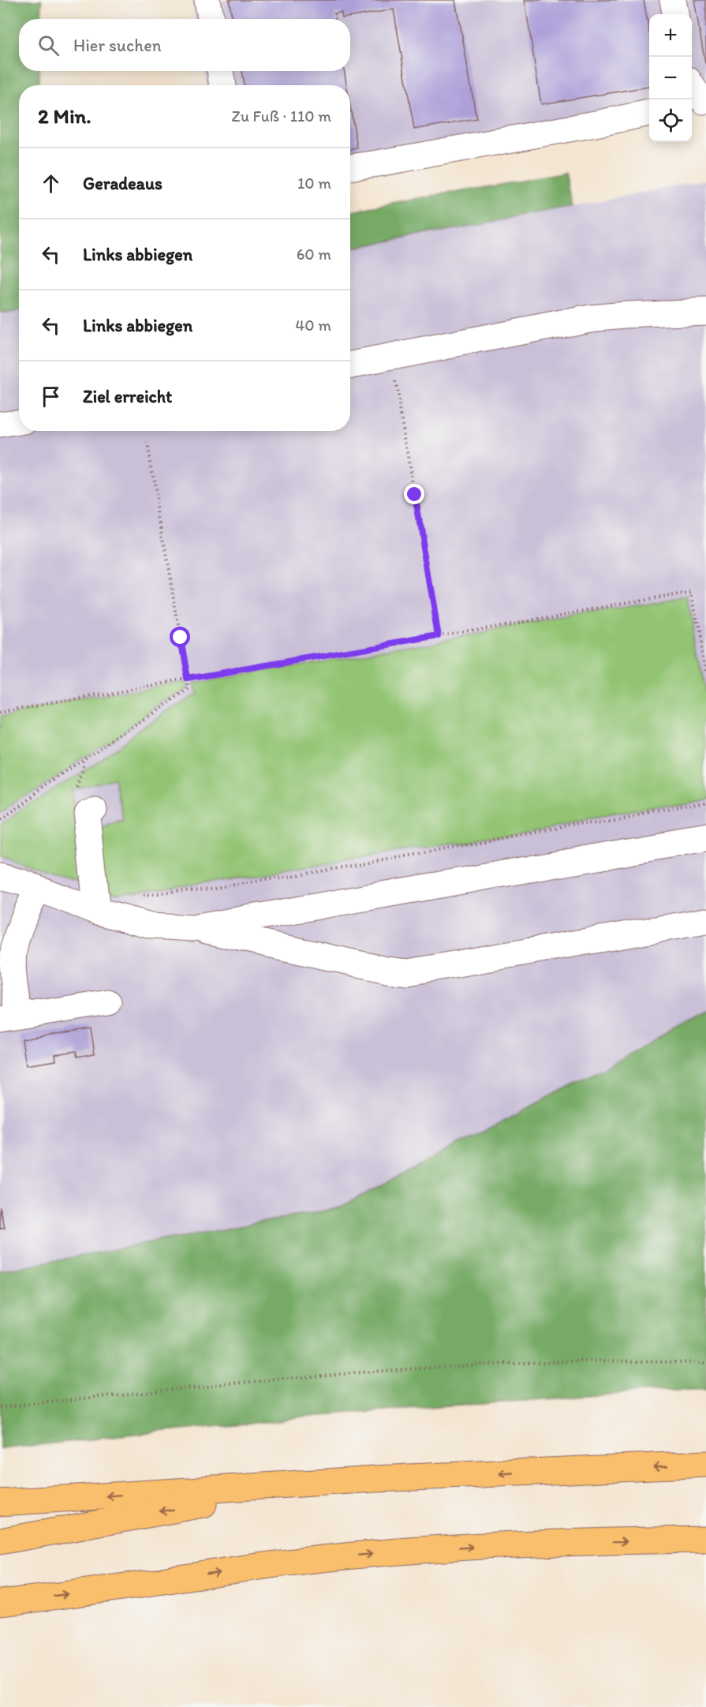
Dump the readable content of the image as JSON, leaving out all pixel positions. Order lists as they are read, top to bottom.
{
  "page": {
    "map_buttons": ["+", "−"],
    "search": "Hier suchen",
    "heading": ["2 Min.", "Zu Fuß · 110 m"],
    "list": [
      ["Geradeaus", "10 m"],
      ["Links abbiegen", "60 m"],
      ["Links abbiegen", "40 m"],
      "Ziel erreicht"
    ]
  }
}
